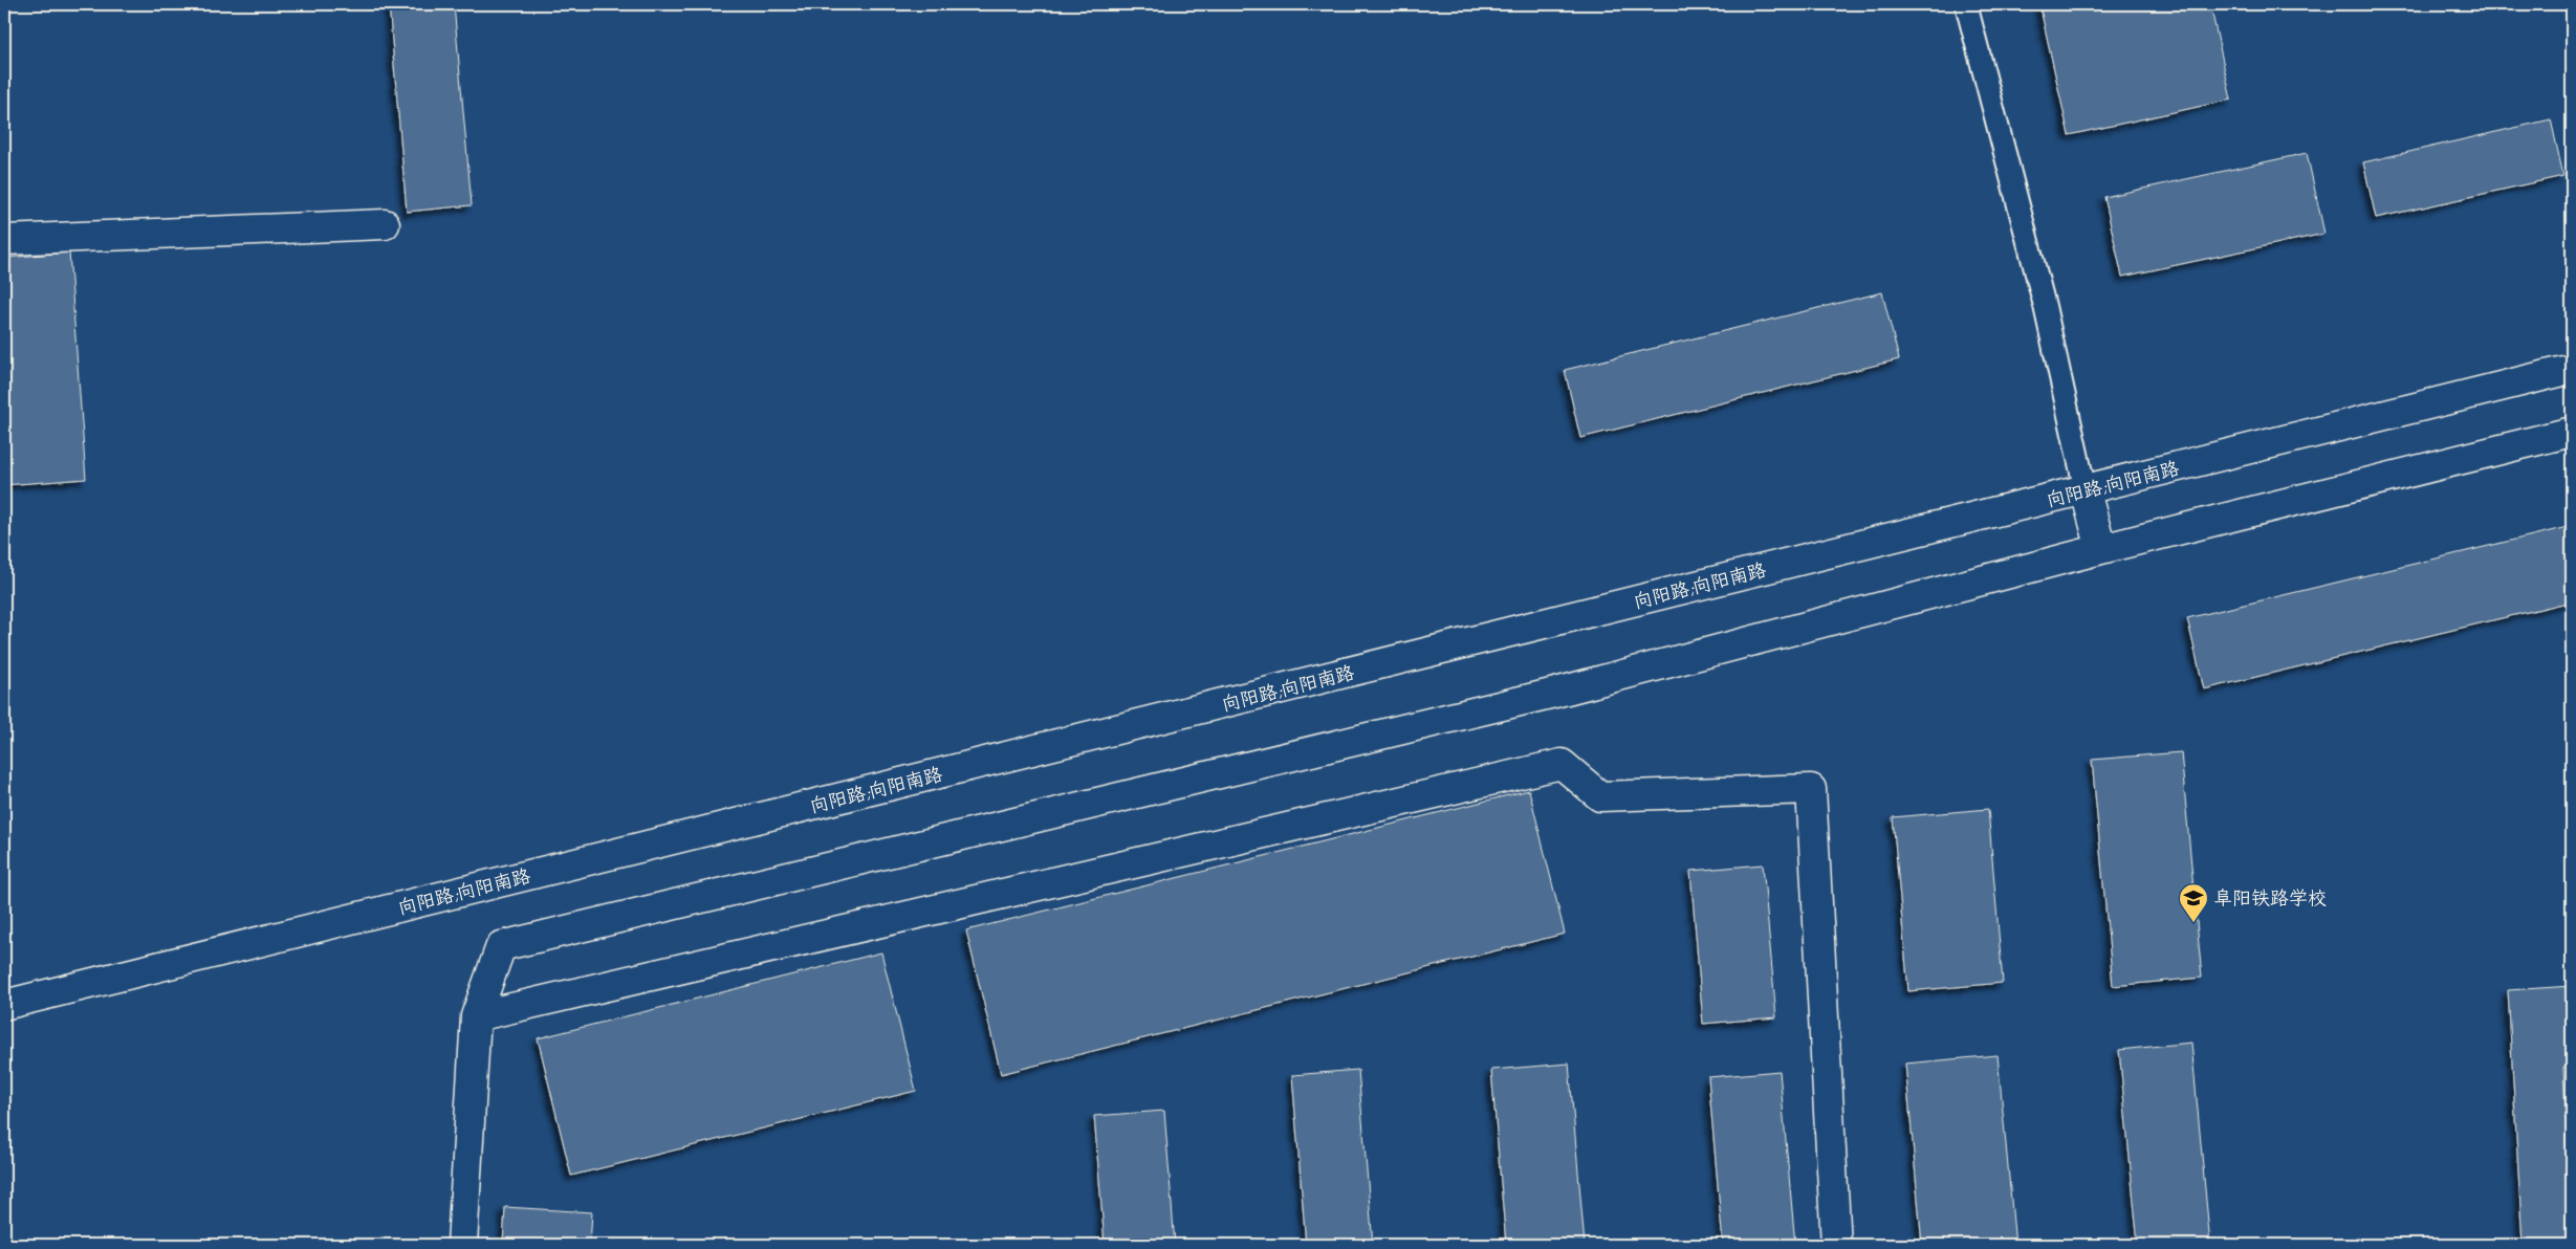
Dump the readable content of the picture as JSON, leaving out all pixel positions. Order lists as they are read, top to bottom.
{
  "streets": {
    "street": ["向阳路;向阳南路"]
  },
  "places": {
    "school or university": ["阜阳铁路学校"]
  }
}
